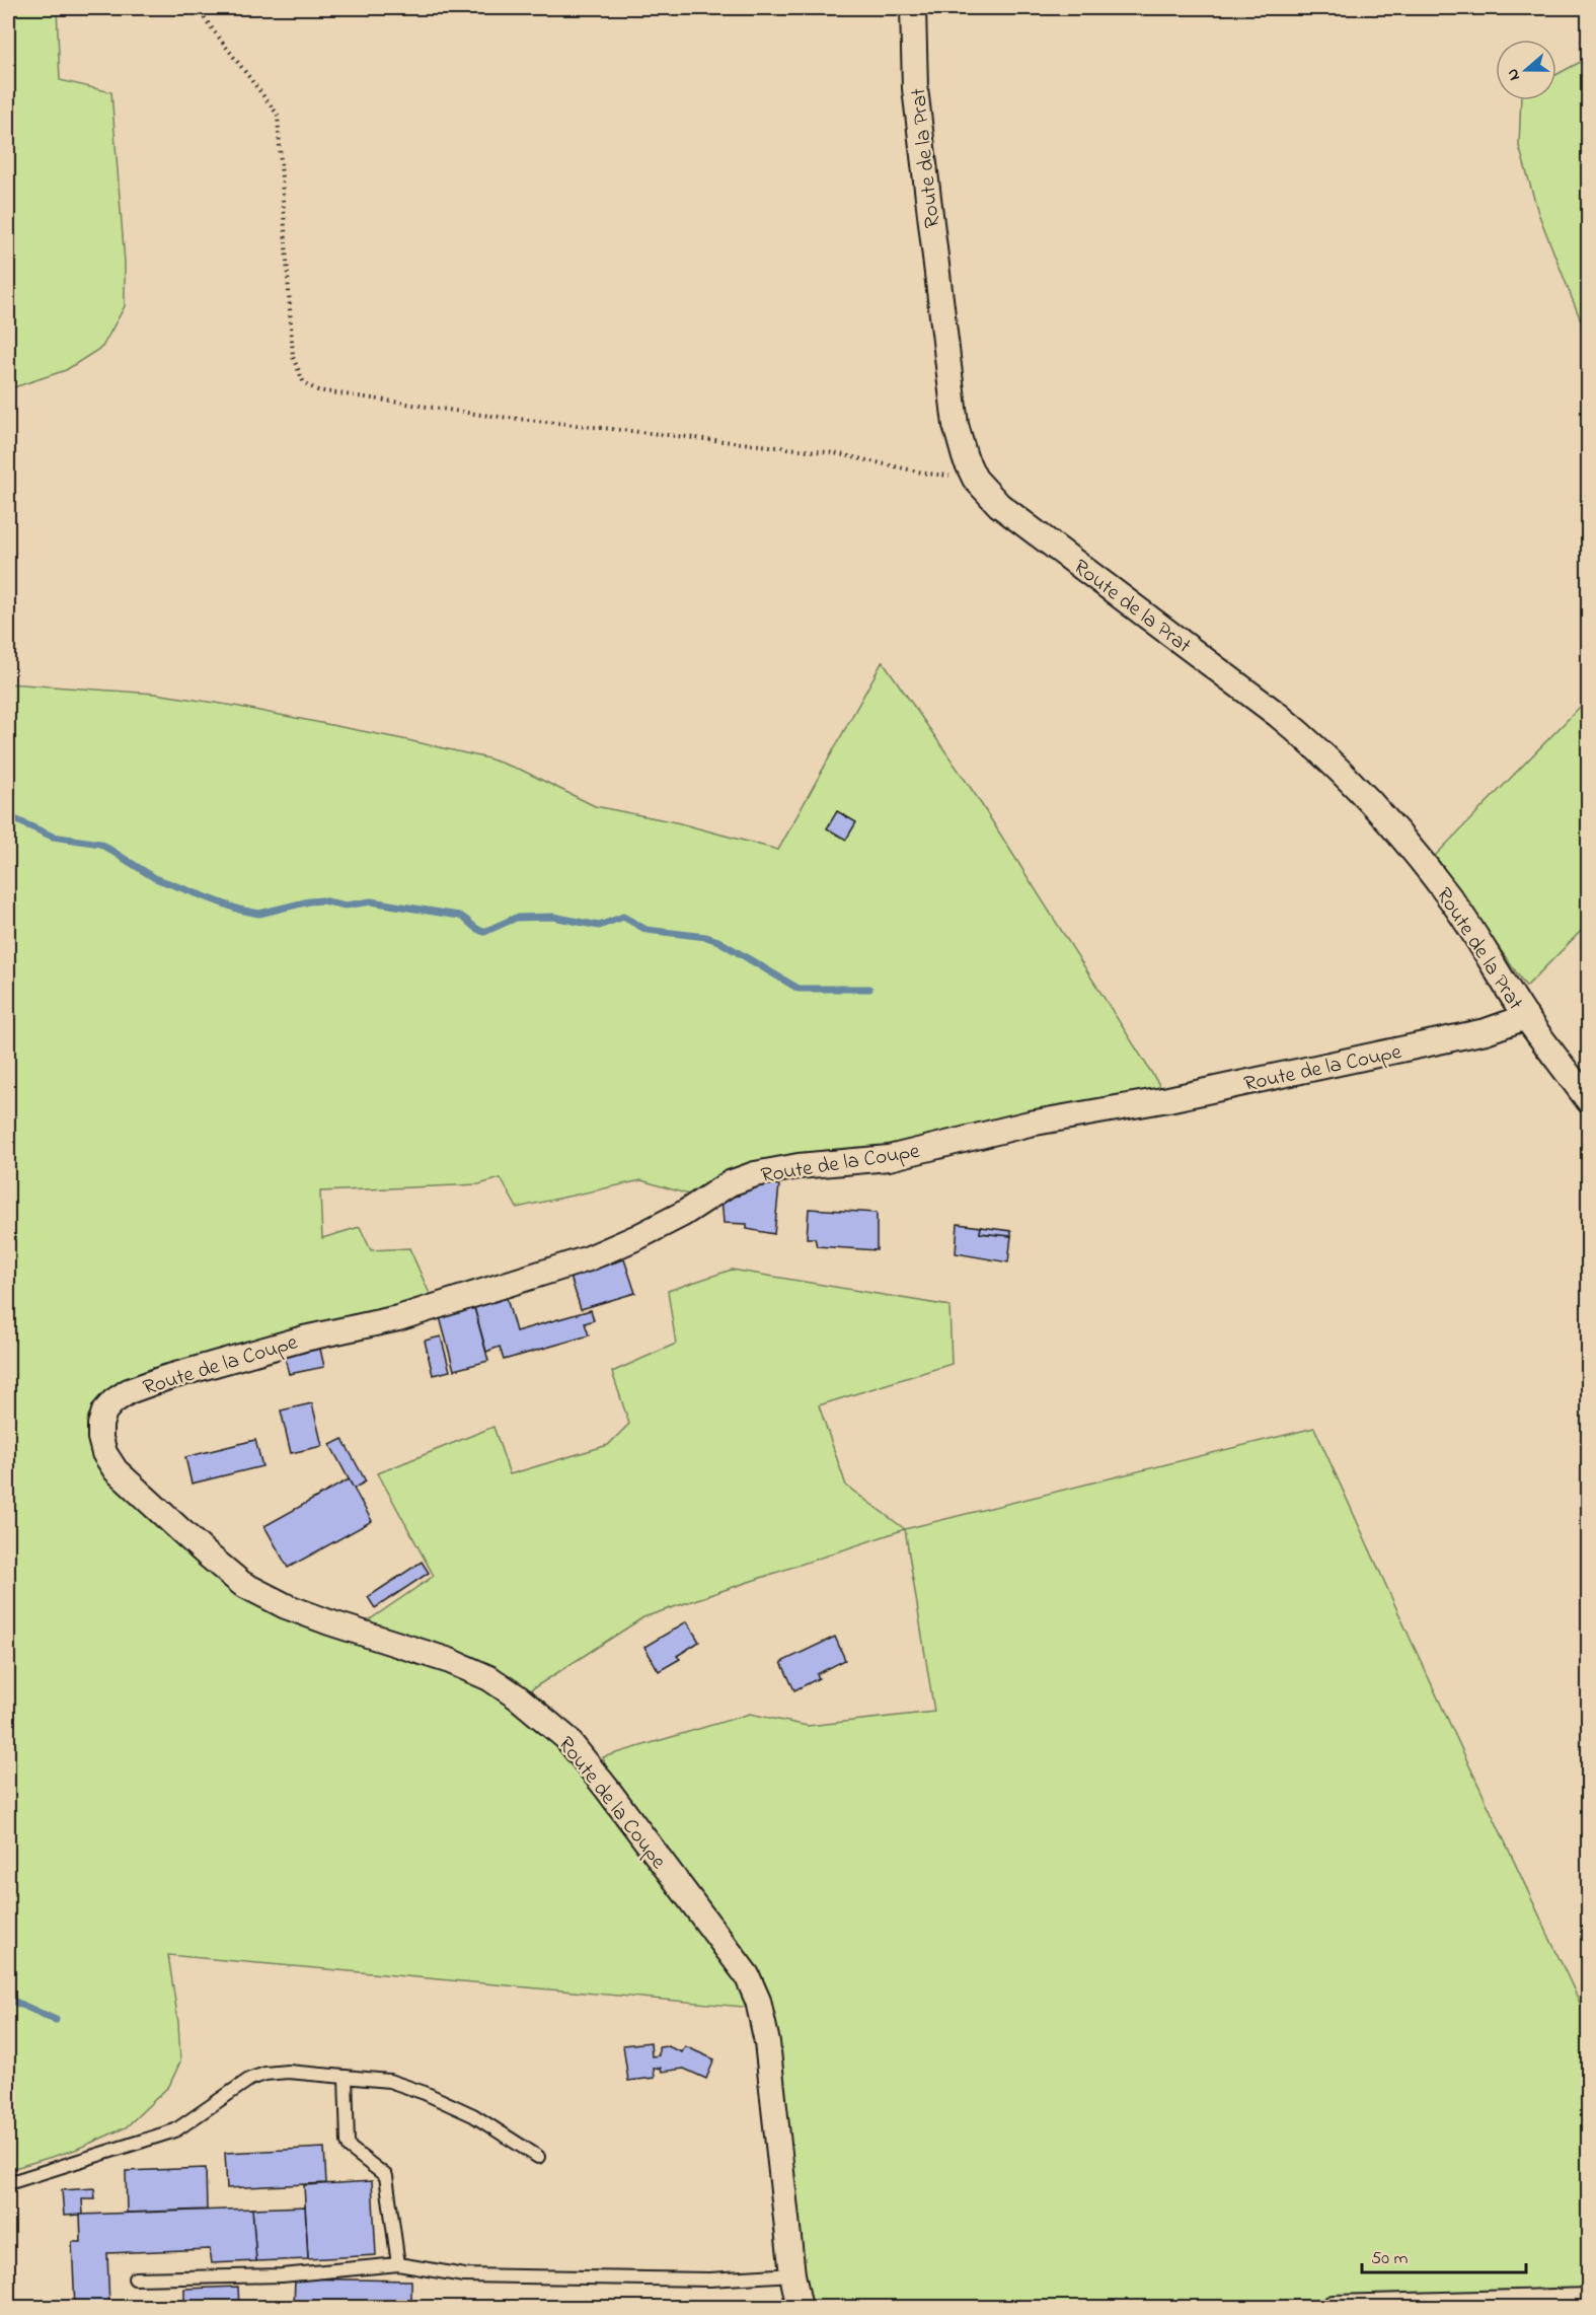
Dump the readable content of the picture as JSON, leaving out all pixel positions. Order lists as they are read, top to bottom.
{
  "streets": {
    "street": ["Route de la Prat", "Route de la Coupe"]
  },
  "crossings": [
    ["Route de la Prat", "Route de la Coupe"]
  ],
  "scale_bar": "50 m",
  "north": "left"
}
